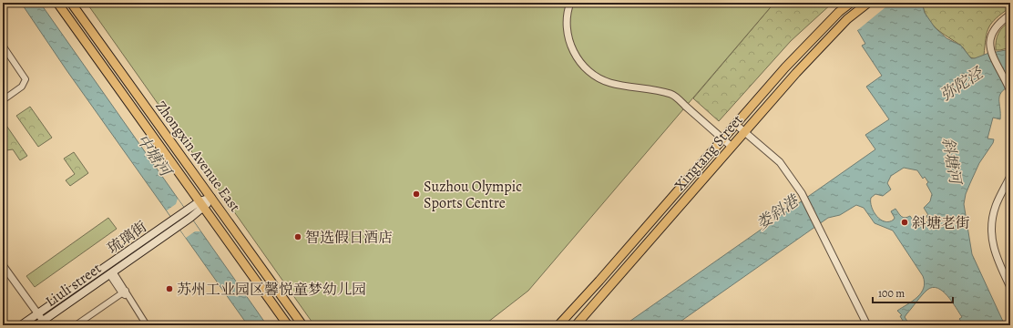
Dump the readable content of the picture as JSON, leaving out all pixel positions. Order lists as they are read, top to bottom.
{
  "streets": {
    "main road": [
      "Xingtang Street",
      "Zhongxin Avenue East",
      "琉璃街",
      "Liuli street"
    ]
  },
  "crossings": [
    ["Zhongxin Avenue East", "琉璃街"],
    ["琉璃街", "Liuli street"]
  ],
  "water": [
    "弥陀泾",
    "中塘河",
    "斜塘河",
    "娄斜港"
  ],
  "places": [
    "Suzhou Olympic Sports Centre",
    "斜塘老街",
    "智选假日酒店",
    "苏州工业园区馨悦童梦幼儿园"
  ],
  "scale_bar": "100 m"
}
